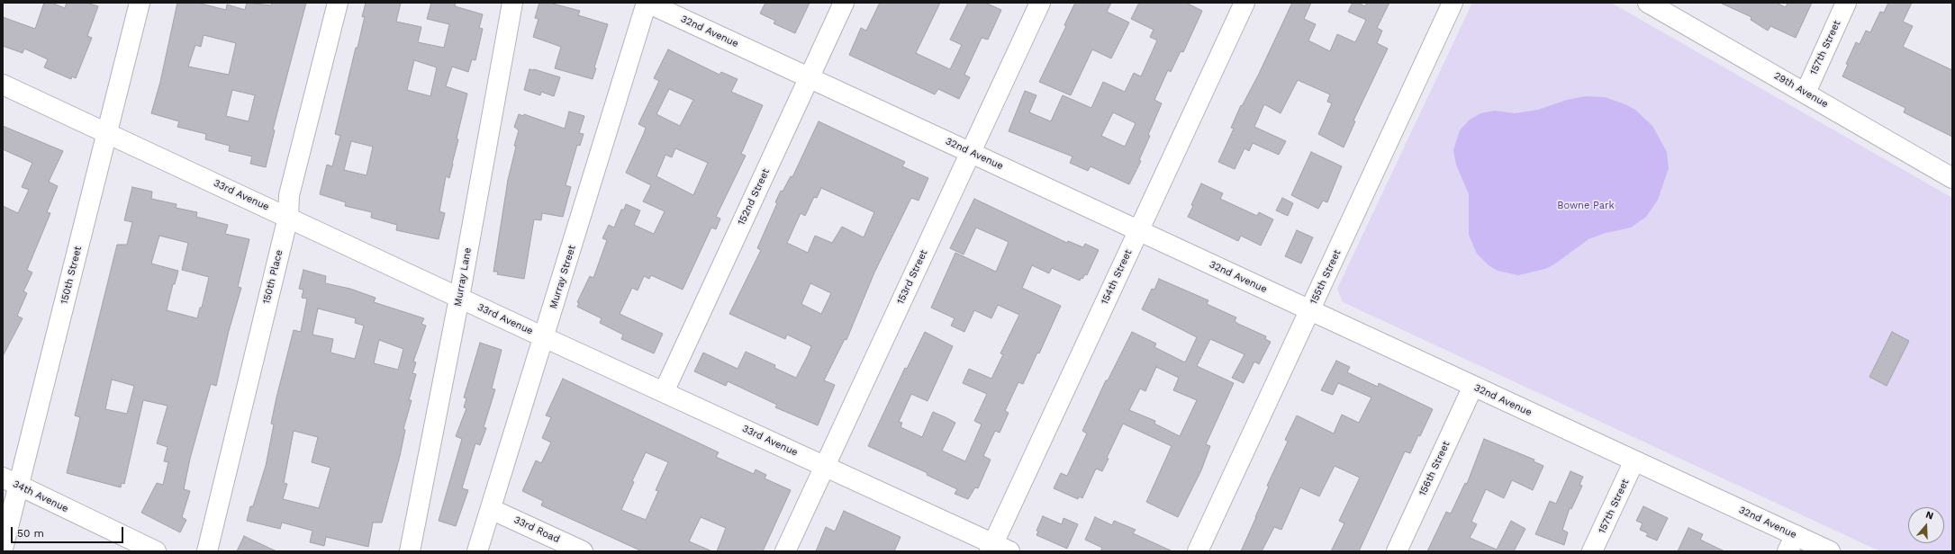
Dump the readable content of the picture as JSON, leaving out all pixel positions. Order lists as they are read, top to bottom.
{
  "streets": {
    "street": [
      "32nd Avenue",
      "157th Street",
      "29th Avenue",
      "33rd Avenue",
      "152nd Street",
      "150th Street",
      "150th Place",
      "Murray Lane",
      "Murray Street",
      "153rd Street",
      "154th Street",
      "155th Street",
      "156th Street",
      "34th Avenue",
      "33rd Road"
    ]
  },
  "crossings": [
    ["32nd Avenue", "157th Street"],
    ["32nd Avenue", "152nd Street"],
    ["32nd Avenue", "Murray Street"],
    ["32nd Avenue", "153rd Street"],
    ["32nd Avenue", "154th Street"],
    ["32nd Avenue", "155th Street"],
    ["32nd Avenue", "156th Street"],
    ["157th Street", "29th Avenue"],
    ["33rd Avenue", "152nd Street"],
    ["33rd Avenue", "150th Street"],
    ["33rd Avenue", "150th Place"],
    ["33rd Avenue", "Murray Lane"],
    ["33rd Avenue", "Murray Street"],
    ["33rd Avenue", "153rd Street"],
    ["33rd Avenue", "154th Street"],
    ["150th Street", "34th Avenue"],
    ["Murray Street", "33rd Road"]
  ],
  "parks": ["Bowne Park"],
  "scale_bar": "50 m",
  "north": "top"
}
